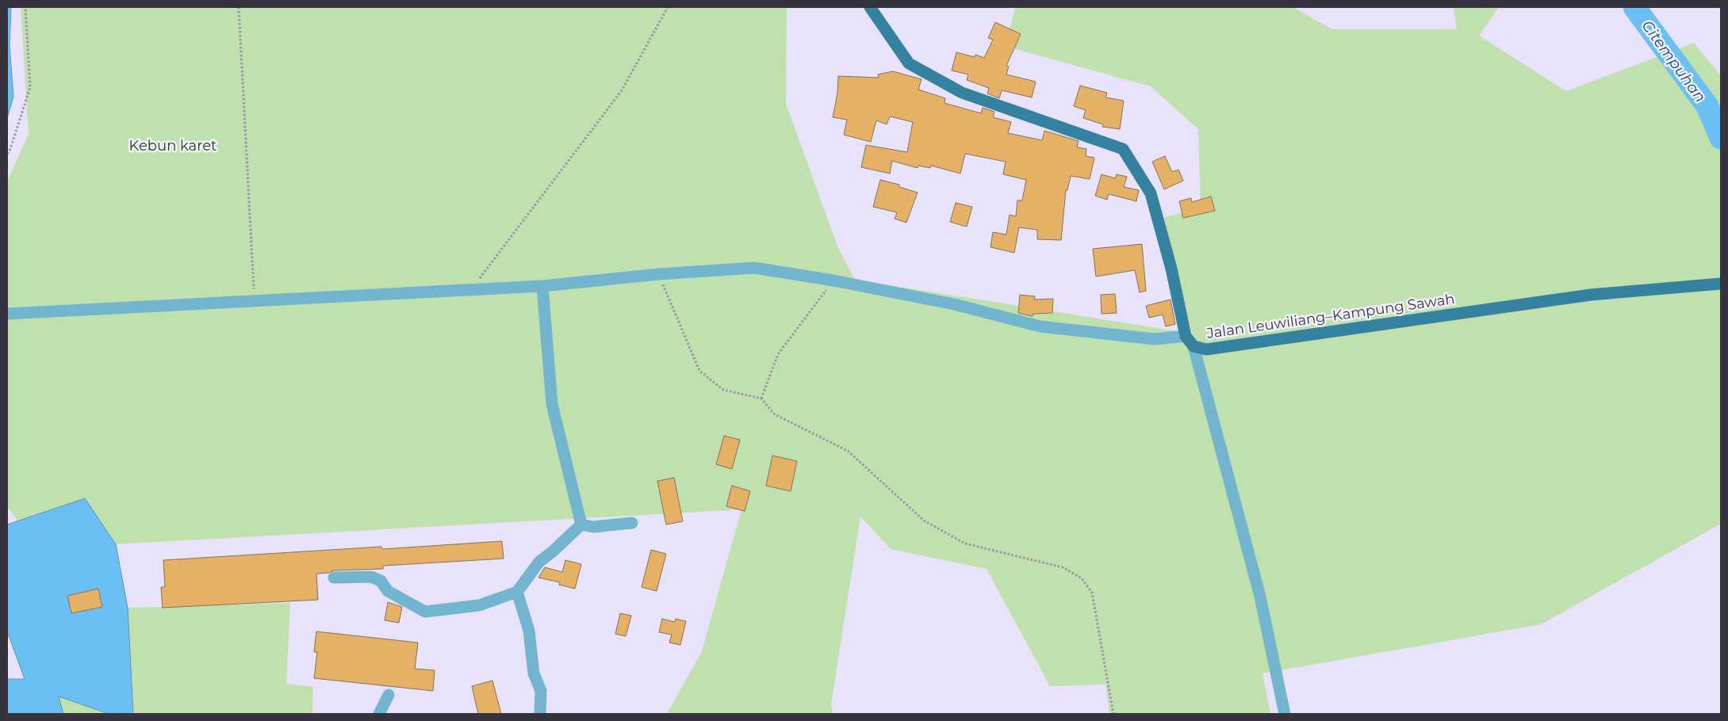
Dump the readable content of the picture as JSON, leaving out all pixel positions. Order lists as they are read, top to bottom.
{
  "streets": {
    "main road": ["Jalan Leuwiliang–Kampung Sawah"]
  },
  "water": ["Citempuhan"],
  "parks": ["Kebun karet"]
}
